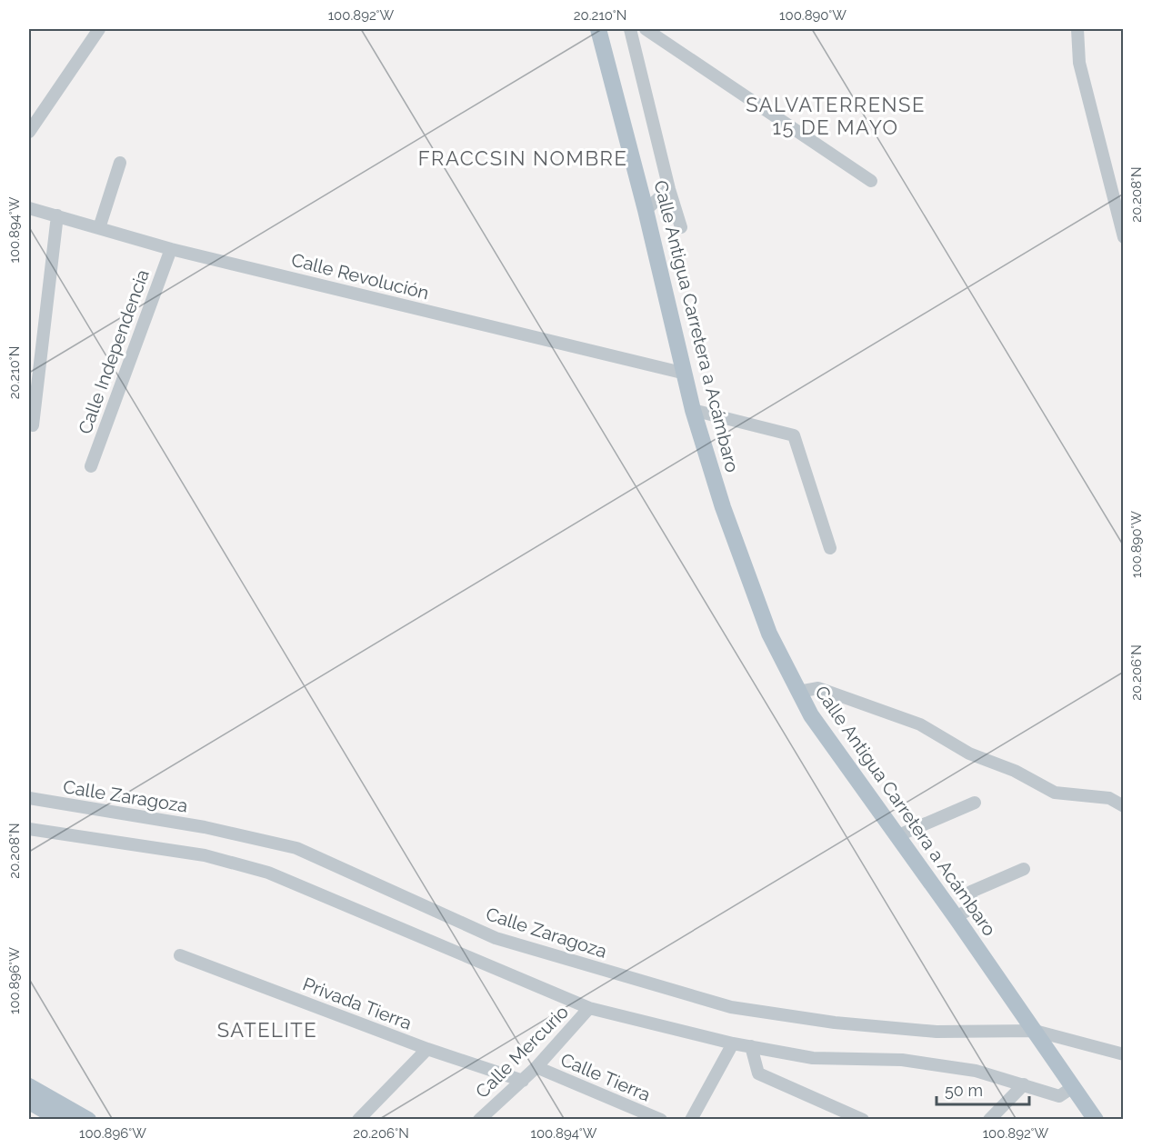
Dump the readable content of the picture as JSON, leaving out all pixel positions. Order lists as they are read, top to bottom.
{
  "streets": {
    "main road": ["Calle Antigua Carretera a Acámbaro"],
    "street": [
      "Calle Revolución",
      "Calle Independencia",
      "Calle Zaragoza",
      "Privada Tierra",
      "Calle Mercurio",
      "Calle Tierra"
    ]
  },
  "crossings": [
    ["Calle Revolución", "Calle Antigua Carretera a Acámbaro"],
    ["Calle Revolución", "Calle Independencia"],
    ["Calle Antigua Carretera a Acámbaro", "Calle Zaragoza"],
    ["Privada Tierra", "Calle Mercurio"],
    ["Calle Mercurio", "Calle Tierra"]
  ],
  "districts": ["SALVATERRENSE 15 DE MAYO", "FRACCSIN NOMBRE", "SATELITE"],
  "scale_bar": "50 m",
  "coordinates": [
    "100.892°W",
    "20.210°N",
    "100.890°W",
    "20.208°N",
    "100.894°W",
    "20.206°N",
    "100.896°W"
  ]
}
